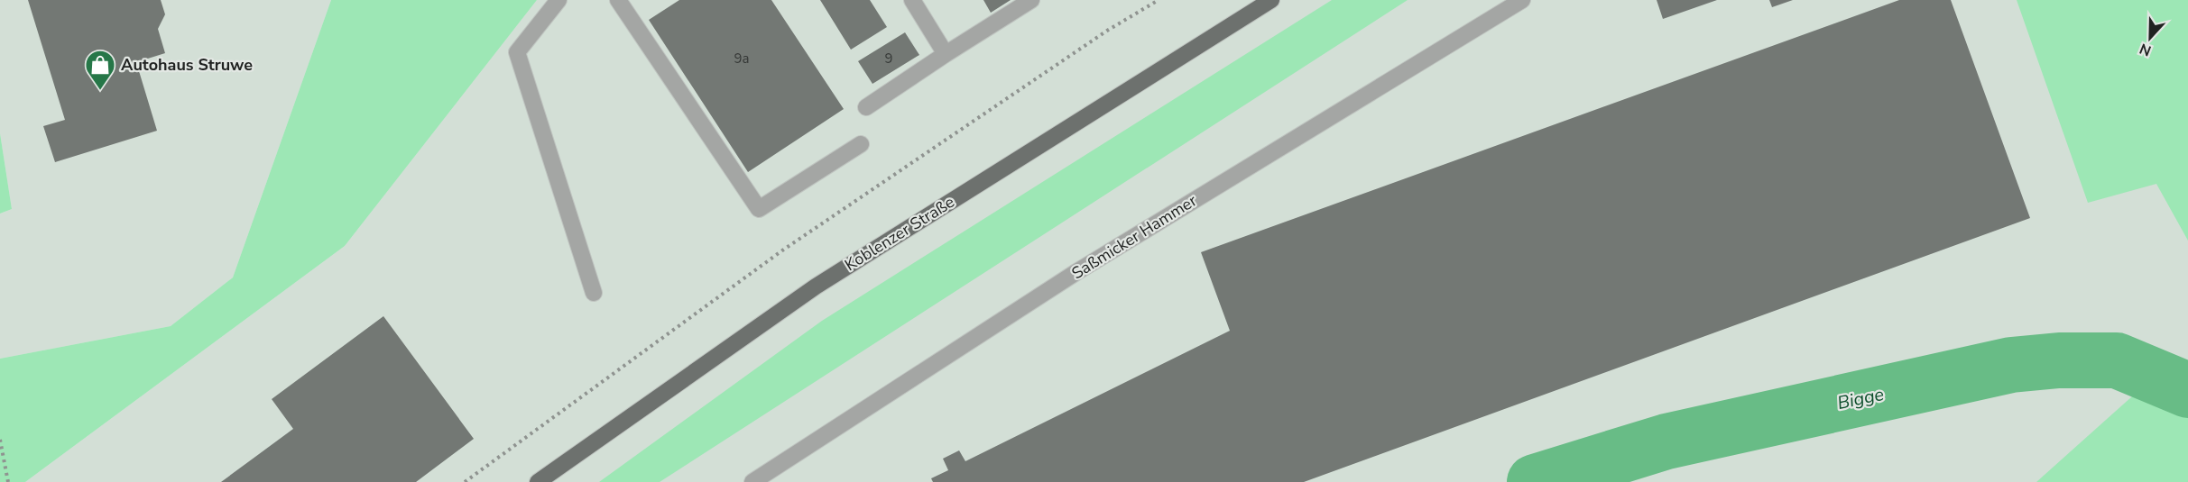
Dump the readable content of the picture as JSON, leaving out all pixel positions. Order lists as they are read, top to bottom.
{
  "streets": {
    "main road": ["Koblenzer Straße"],
    "street": ["Saßmicker Hammer"]
  },
  "water": ["Bigge"],
  "places": {
    "shop": ["Autohaus Struwe"]
  },
  "house_numbers": ["9a", "9"],
  "north": "bottom"
}
